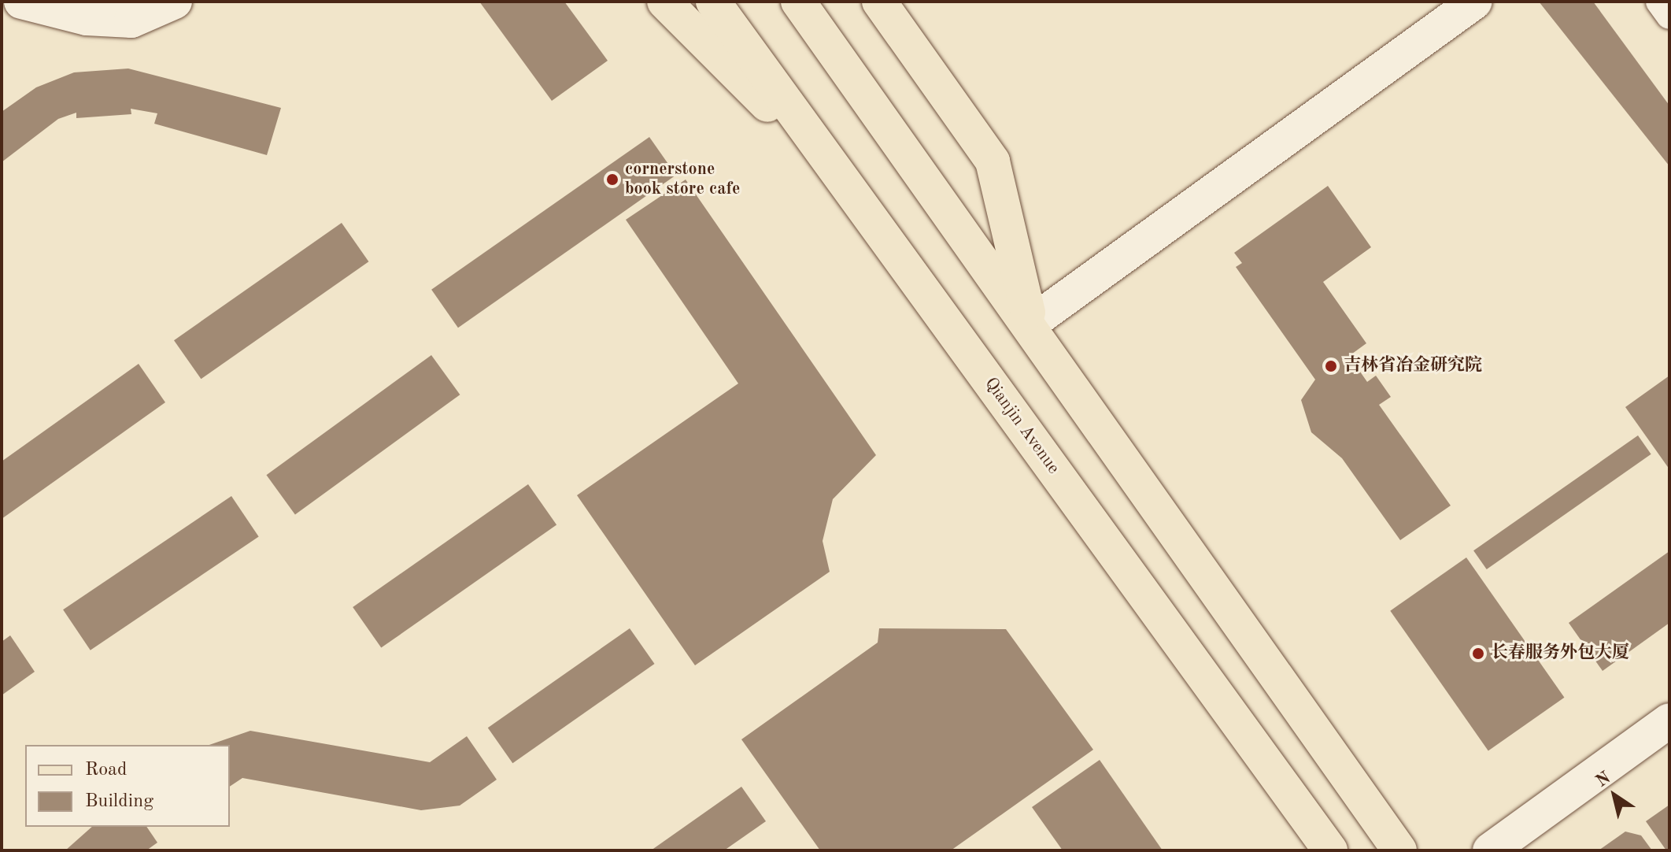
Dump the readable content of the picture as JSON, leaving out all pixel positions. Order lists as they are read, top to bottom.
{
  "streets": {
    "main road": ["Qianjin Avenue"]
  },
  "places": ["cornerstone book store cafe", "吉林省冶金研究院", "长春服务外包大厦"],
  "legend": ["Road", "Building"],
  "north": "top left"
}
